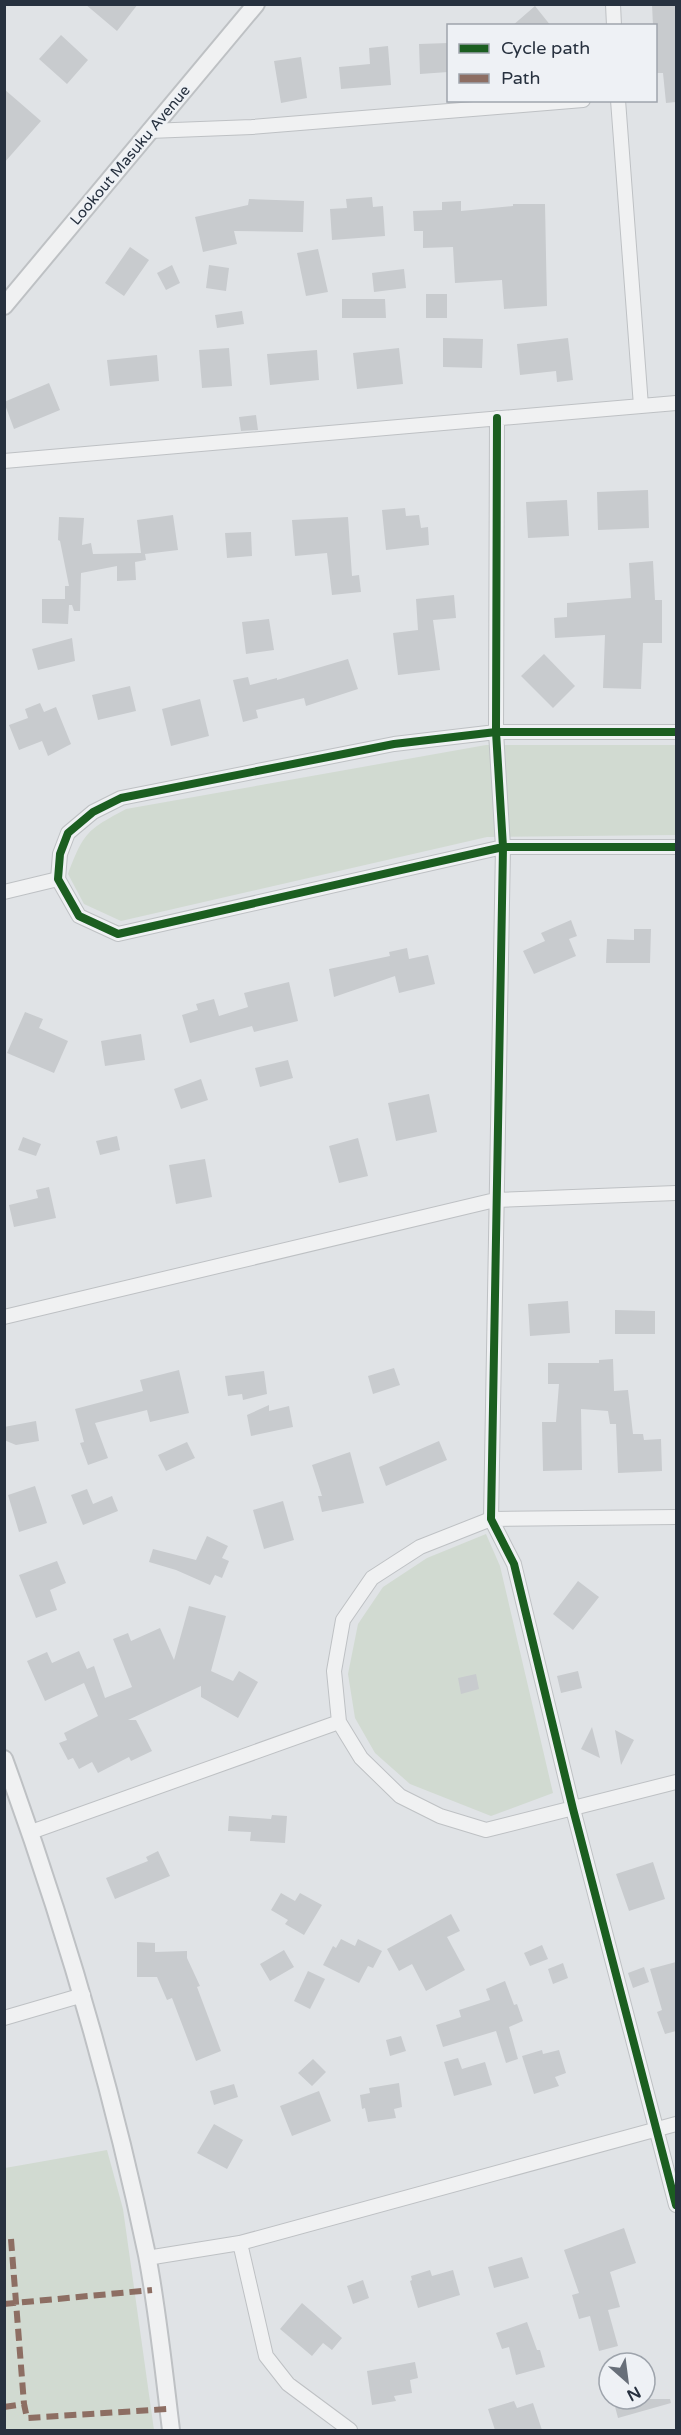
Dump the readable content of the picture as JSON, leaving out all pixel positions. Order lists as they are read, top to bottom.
{
  "streets": {
    "street": ["Lookout Masuku Avenue"]
  },
  "legend": ["Cycle path", "Path"],
  "north": "bottom right"
}
